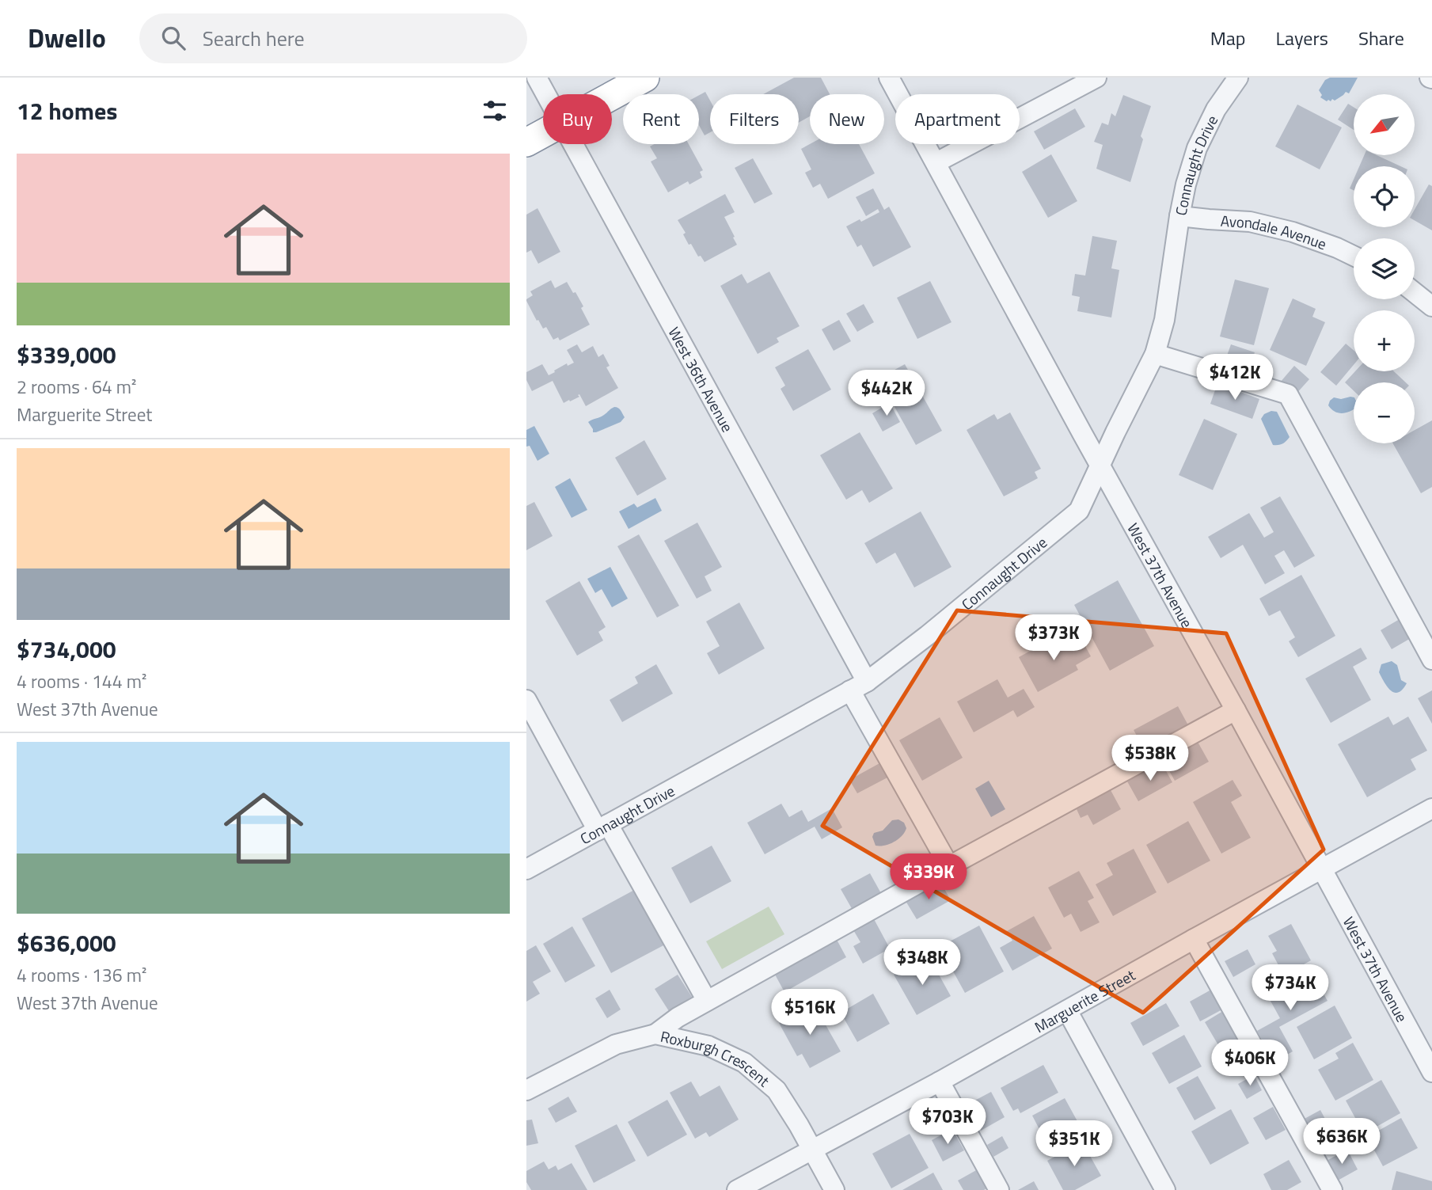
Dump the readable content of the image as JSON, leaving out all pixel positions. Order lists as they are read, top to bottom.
{
  "streets": {
    "street": [
      "Connaught Drive",
      "Avondale Avenue",
      "West 36th Avenue",
      "West 37th Avenue",
      "Marguerite Street",
      "Roxburgh Crescent"
    ]
  },
  "crossings": [
    ["Connaught Drive", "Avondale Avenue"],
    ["Connaught Drive", "West 36th Avenue"],
    ["Connaught Drive", "West 37th Avenue"],
    ["West 37th Avenue", "Marguerite Street"],
    ["Marguerite Street", "Roxburgh Crescent"]
  ],
  "north": "bottom left",
  "page": {
    "header": "Dwello",
    "search": "Search here",
    "nav": ["Map", "Layers", "Share"],
    "heading": "12 homes",
    "map_buttons": ["+", "−"],
    "chip": [
      "Buy",
      "Rent",
      "Filters",
      "New",
      "Apartment"
    ],
    "list": [
      {
        "name": "$339,000",
        "note": "2 rooms · 64 m² · Marguerite Street"
      },
      {
        "name": "$734,000",
        "note": "4 rooms · 144 m² · West 37th Avenue"
      },
      {
        "name": "$636,000",
        "note": "4 rooms · 136 m² · West 37th Avenue"
      }
    ],
    "price": [
      "$412K",
      "$442K",
      "$373K",
      "$538K",
      "$339K",
      "$348K",
      "$734K",
      "$516K",
      "$406K",
      "$703K",
      "$636K",
      "$351K"
    ]
  }
}
